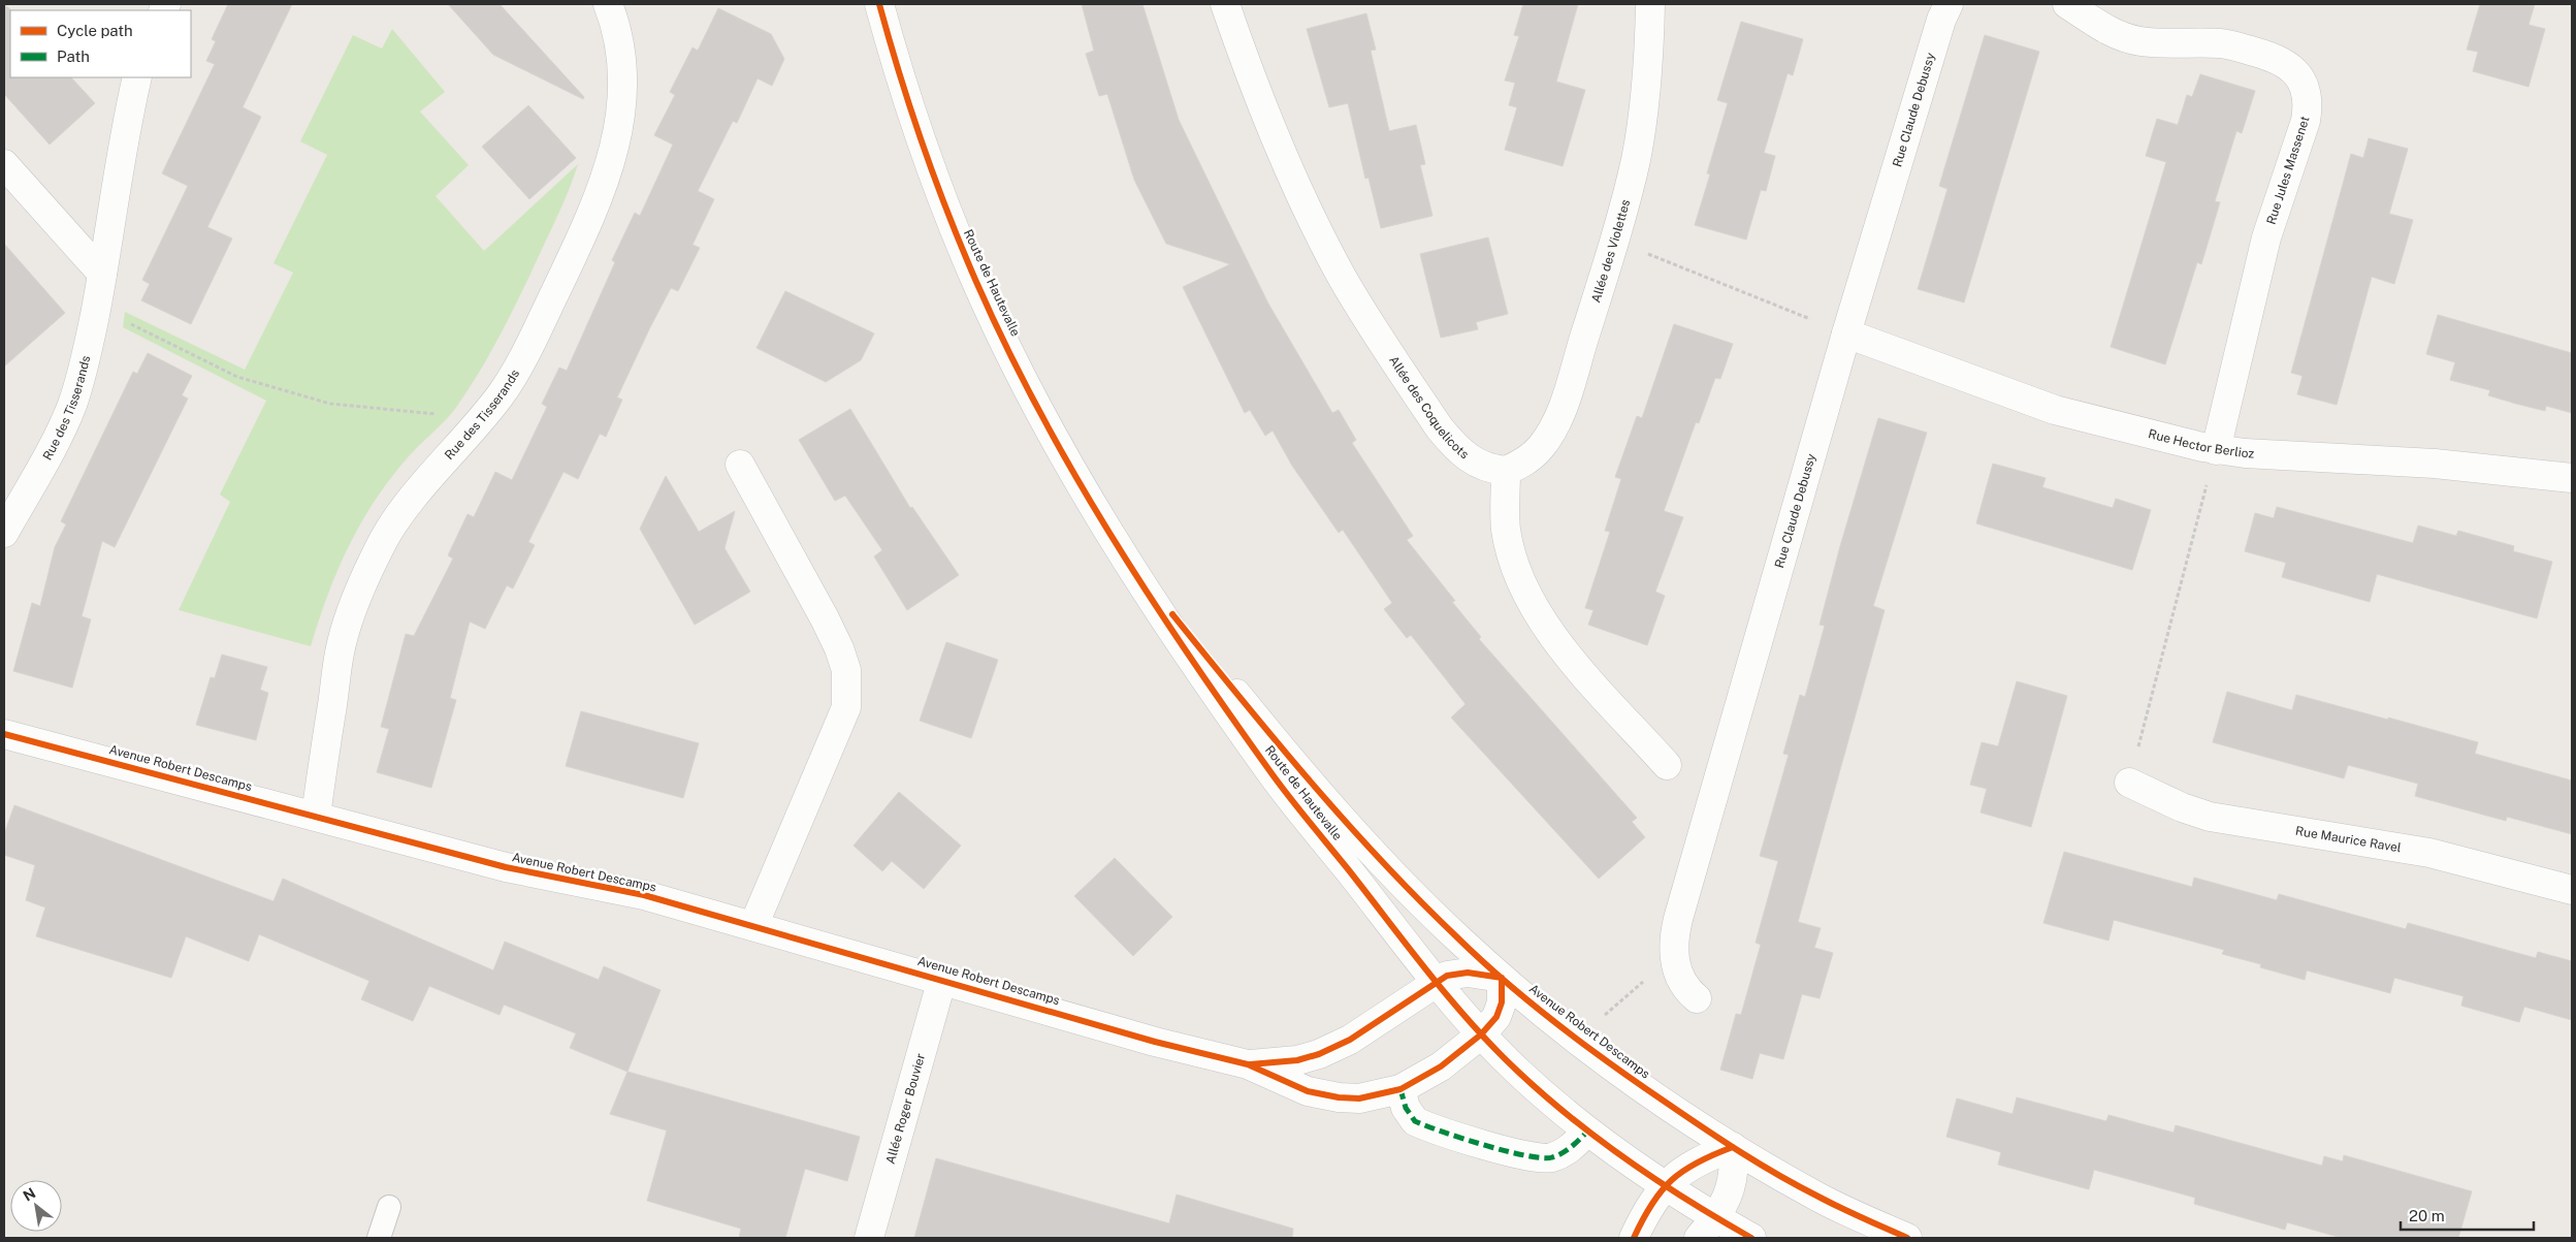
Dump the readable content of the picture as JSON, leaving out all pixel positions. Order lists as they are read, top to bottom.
{
  "streets": {
    "street": [
      "Rue Claude Debussy",
      "Rue Jules Massenet",
      "Allée des Violettes",
      "Route de Hautevalle",
      "Allée des Coquelicots",
      "Rue des Tisserands",
      "Rue Hector Berlioz",
      "Avenue Robert Descamps",
      "Rue Maurice Ravel",
      "Allée Roger Bouvier"
    ]
  },
  "crossings": [
    ["Rue Claude Debussy", "Rue Hector Berlioz"],
    ["Rue Jules Massenet", "Rue Hector Berlioz"],
    ["Allée des Violettes", "Allée des Coquelicots"],
    ["Route de Hautevalle", "Avenue Robert Descamps"],
    ["Rue des Tisserands", "Avenue Robert Descamps"],
    ["Avenue Robert Descamps", "Allée Roger Bouvier"]
  ],
  "legend": ["Cycle path", "Path"],
  "scale_bar": "20 m",
  "north": "top left"
}
